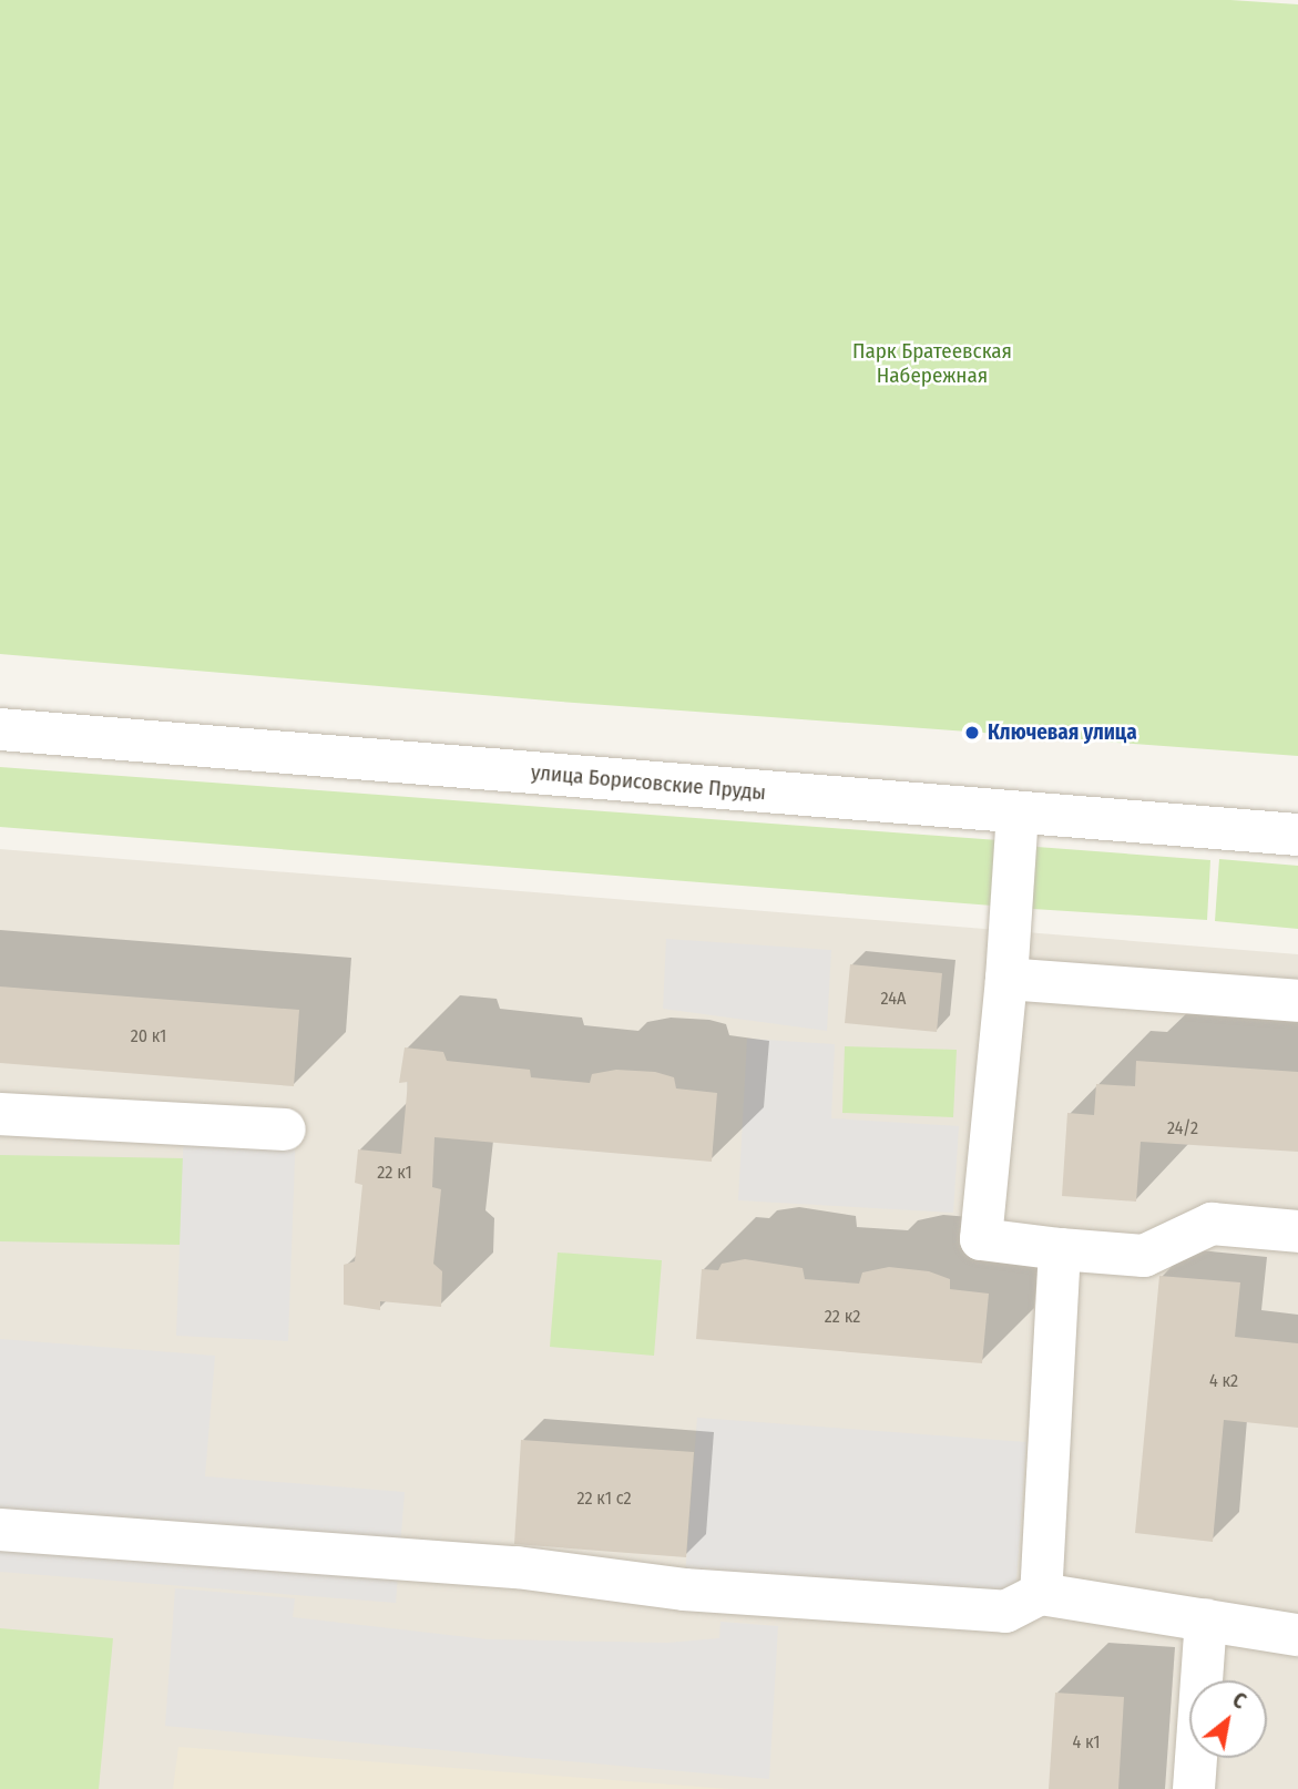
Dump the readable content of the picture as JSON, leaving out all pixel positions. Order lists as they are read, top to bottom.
{
  "streets": {
    "street": ["улица Борисовские Пруды"]
  },
  "parks": ["Парк Братеевская Набережная"],
  "places": ["Ключевая улица"],
  "house_numbers": [
    "24А",
    "20 к1",
    "24/2",
    "22 к1",
    "22 к2",
    "4 к2",
    "22 к1 с2",
    "4 к1"
  ],
  "north": "top right"
}
